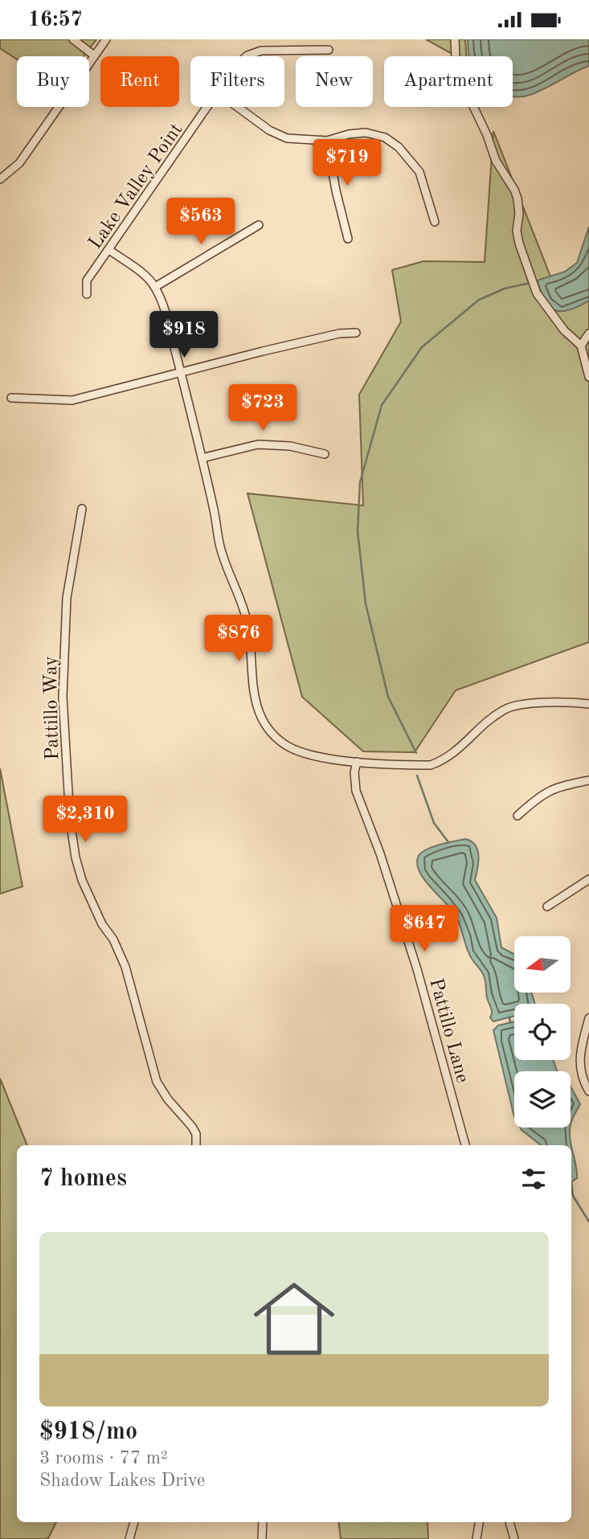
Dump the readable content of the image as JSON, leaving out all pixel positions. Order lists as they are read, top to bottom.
{
  "streets": {
    "street": ["Lake Valley Point", "Pattillo Way", "Pattillo Lane"]
  },
  "north": "left",
  "page": {
    "status": "16:57",
    "chip": [
      "Buy",
      "Rent",
      "Filters",
      "New",
      "Apartment"
    ],
    "price": [
      "$719",
      "$563",
      "$918",
      "$723",
      "$876",
      "$2,310",
      "$647"
    ],
    "heading": "7 homes",
    "list": [
      {
        "name": "$918/mo",
        "note": "3 rooms · 77 m² · Shadow Lakes Drive"
      }
    ]
  }
}
